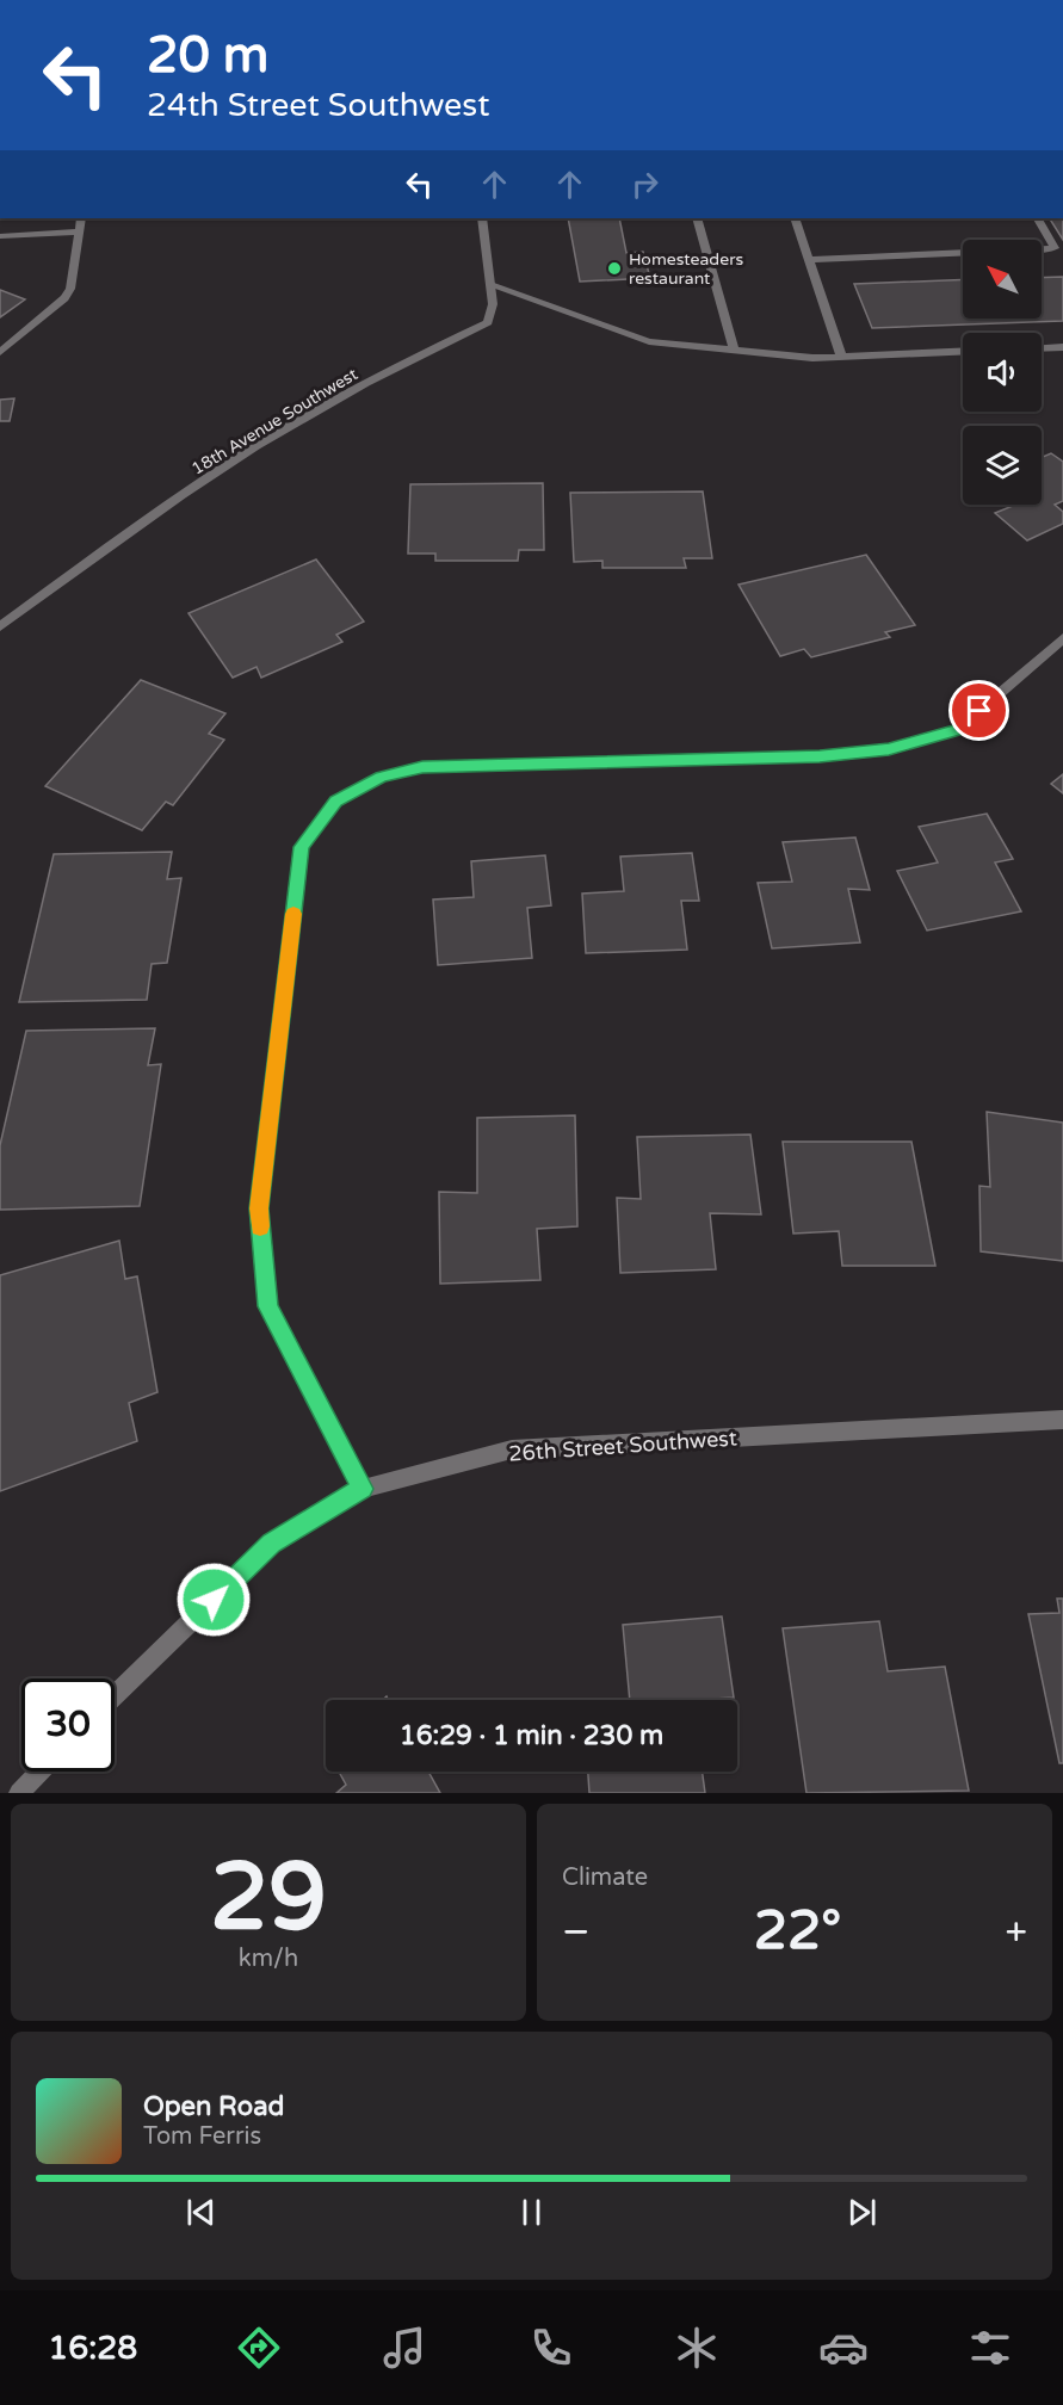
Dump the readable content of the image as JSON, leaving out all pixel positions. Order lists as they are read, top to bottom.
{
  "streets": {
    "street": ["18th Avenue Southwest", "26th Street Southwest"]
  },
  "places": ["Homesteaders restaurant"],
  "north": "top left",
  "page": {
    "turn": ["20 m", "24th Street Southwest"],
    "limit": "30",
    "trip": "16:29 · 1 min · 230 m",
    "tile": [
      ["29", "km/h"],
      "Climate"
    ],
    "heat": ["−", "22°", "+"],
    "song": ["Open Road", "Tom Ferris"],
    "tabs": "16:28"
  }
}
